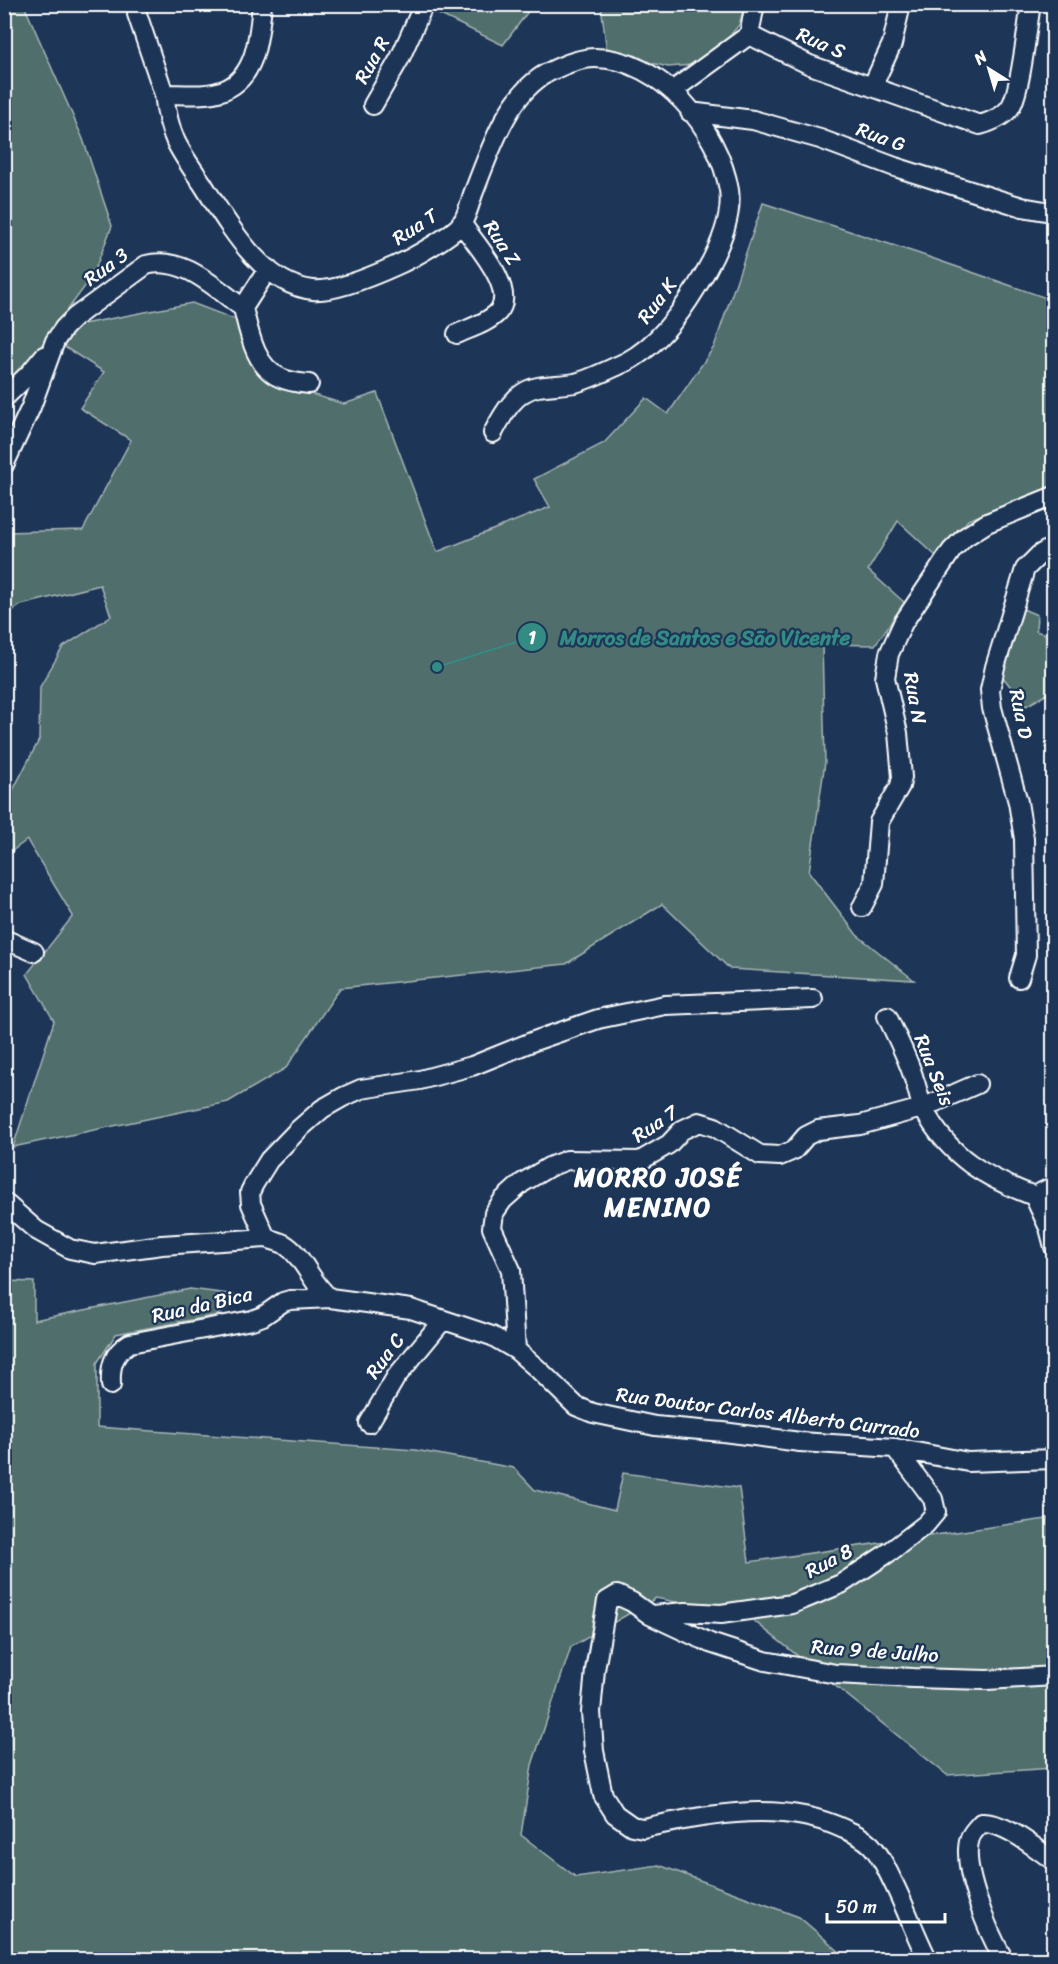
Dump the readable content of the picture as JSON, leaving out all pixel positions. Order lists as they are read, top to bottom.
{
  "streets": {
    "street": [
      "Rua S",
      "Rua R",
      "Rua G",
      "Rua T",
      "Rua Z",
      "Rua 3",
      "Rua K",
      "Rua N",
      "Rua D",
      "Rua Seis",
      "Rua 7",
      "Rua da Bica",
      "Rua C",
      "Rua Doutor Carlos Alberto Currado",
      "Rua 8",
      "Rua 9 de Julho"
    ]
  },
  "crossings": [
    ["Rua G", "Rua T"],
    ["Rua G", "Rua K"],
    ["Rua T", "Rua Z"],
    ["Rua T", "Rua K"],
    ["Rua Seis", "Rua 7"],
    ["Rua 7", "Rua Doutor Carlos Alberto Currado"],
    ["Rua da Bica", "Rua Doutor Carlos Alberto Currado"],
    ["Rua C", "Rua Doutor Carlos Alberto Currado"],
    ["Rua Doutor Carlos Alberto Currado", "Rua 8"],
    ["Rua 8", "Rua 9 de Julho"]
  ],
  "districts": ["MORRO JOSÉ MENINO"],
  "places": ["Morros de Santos e São Vicente"],
  "scale_bar": "50 m",
  "north": "top left"
}
